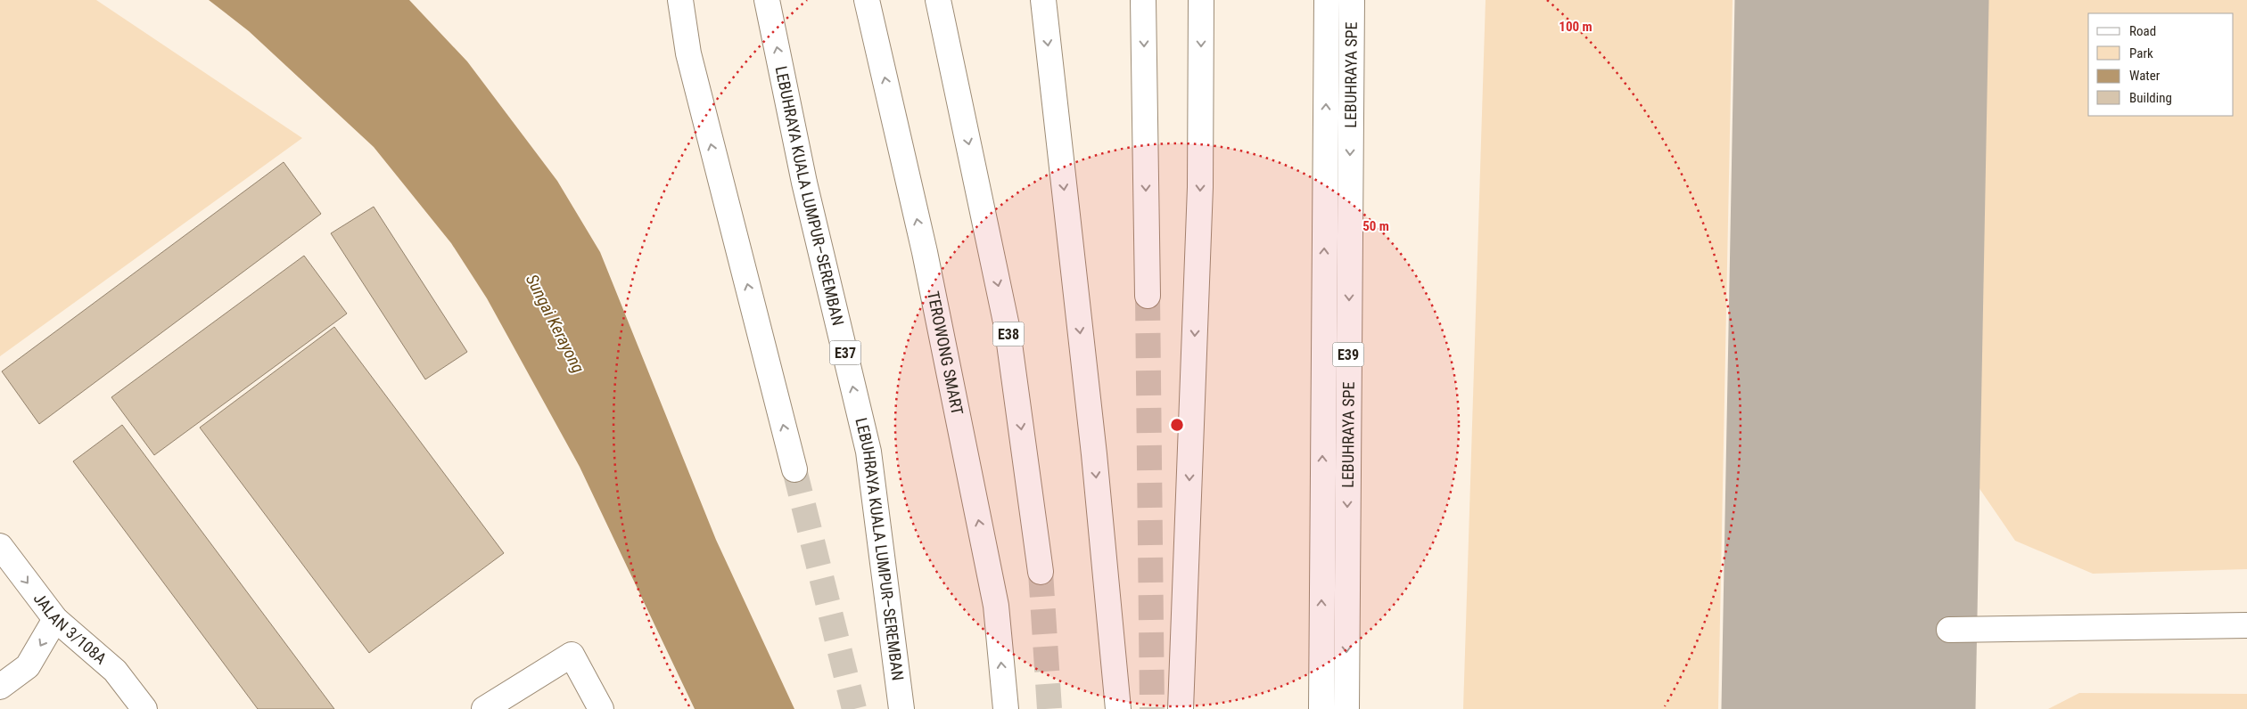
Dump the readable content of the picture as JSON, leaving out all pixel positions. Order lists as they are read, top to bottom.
{
  "streets": {
    "main road": [
      "LEBUHRAYA SPE",
      "LEBUHRAYA KUALA LUMPUR–SEREMBAN",
      "E38",
      "E37",
      "TEROWONG SMART",
      "E39",
      "JALAN 3/108A"
    ]
  },
  "one_way": ["JALAN 3/108A"],
  "water": ["Sungai Kerayong"],
  "legend": [
    "Road",
    "Park",
    "Water",
    "Building"
  ],
  "rings": ["100 m", "50 m"]
}
